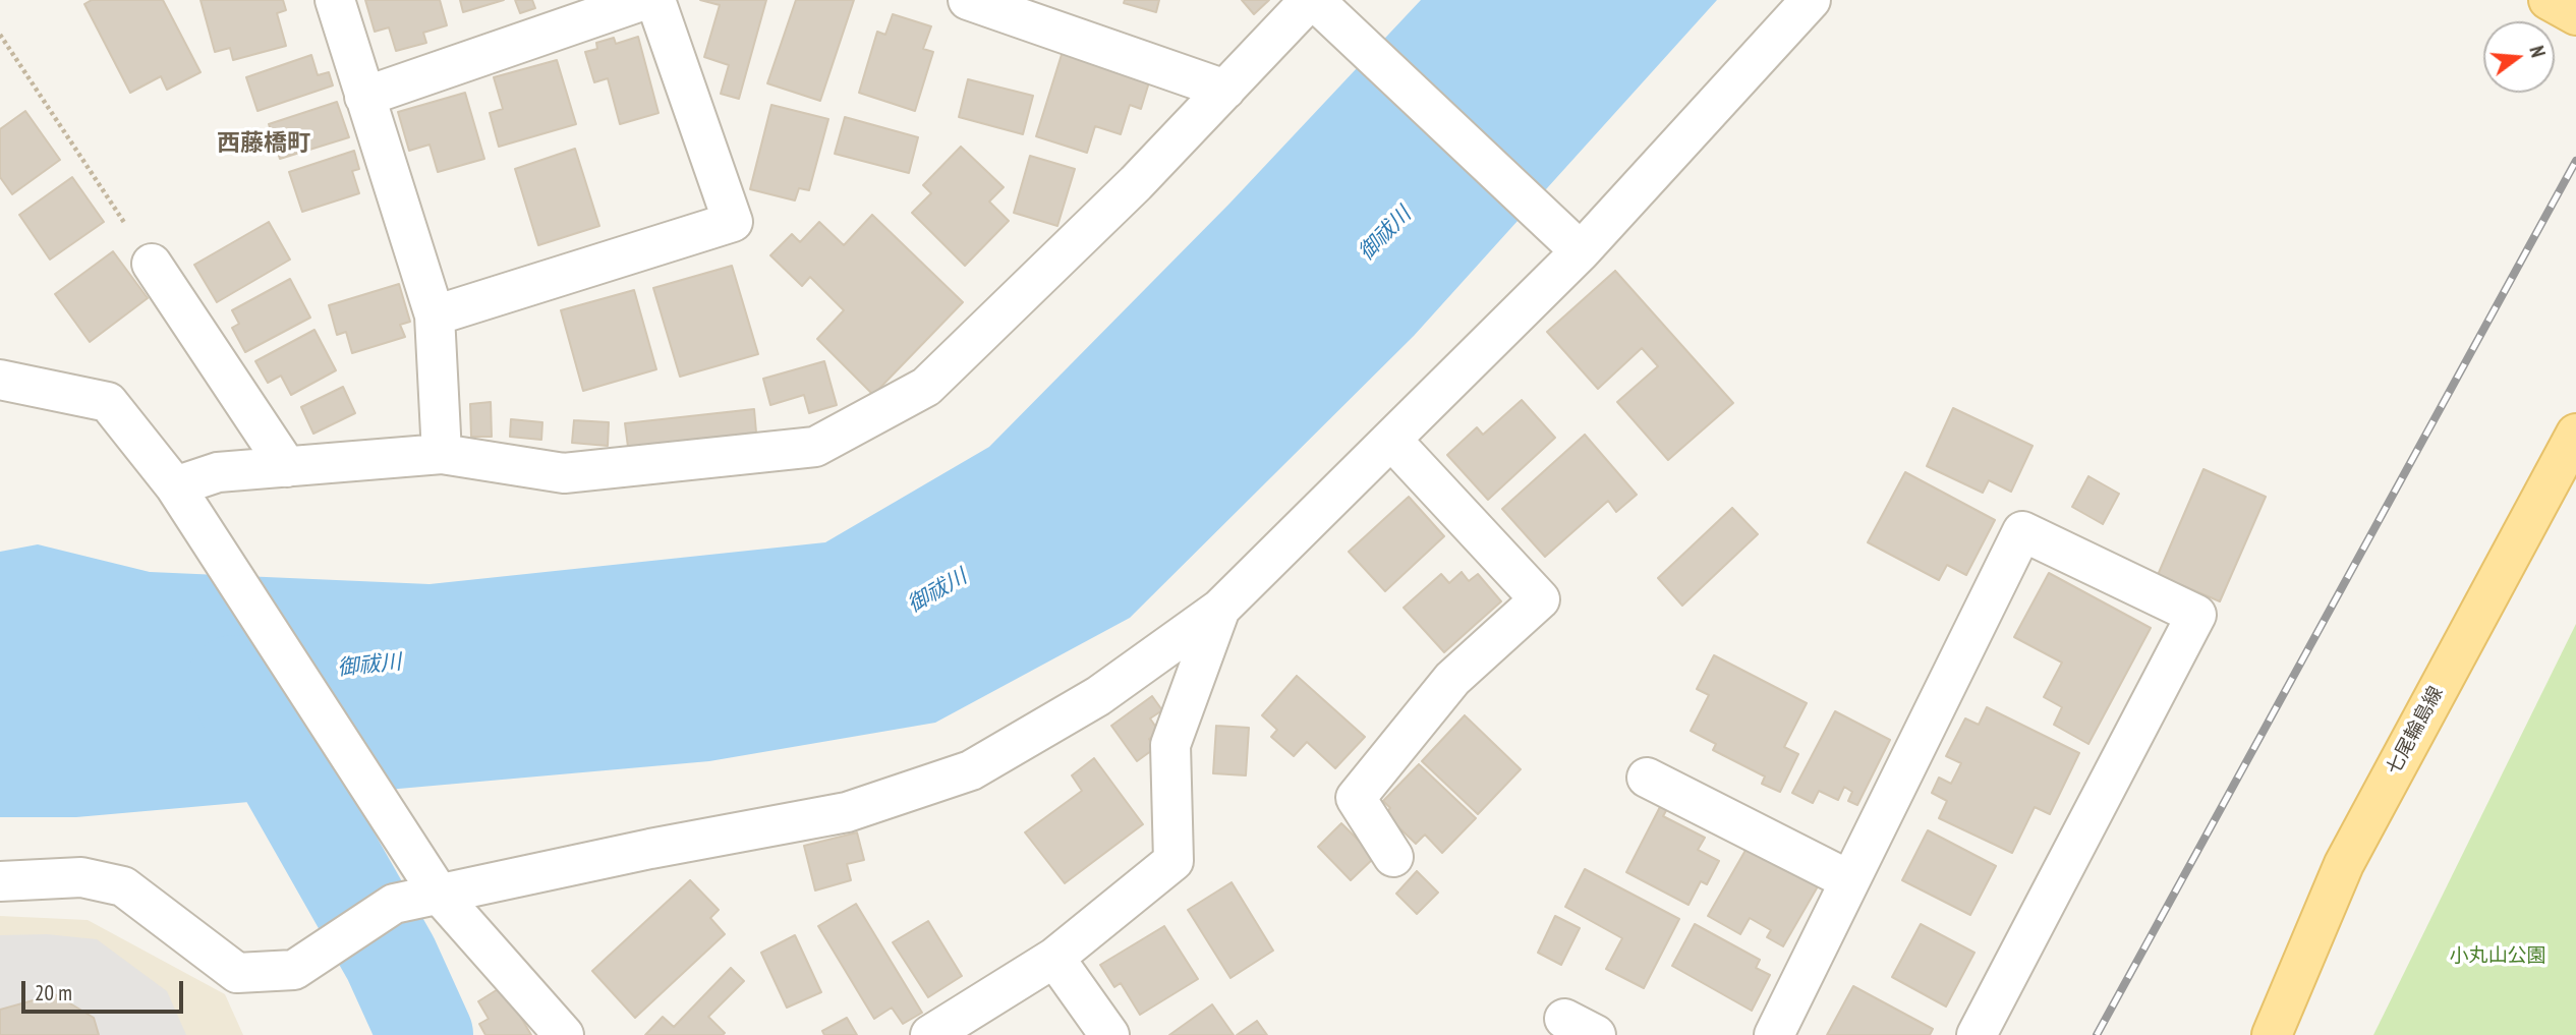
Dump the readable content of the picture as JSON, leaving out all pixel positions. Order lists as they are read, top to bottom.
{
  "streets": {
    "main road": ["七尾輪島線"]
  },
  "districts": ["西藤橋町"],
  "water": ["御祓川"],
  "parks": ["小丸山公園"],
  "scale_bar": "20 m",
  "north": "right"
}
